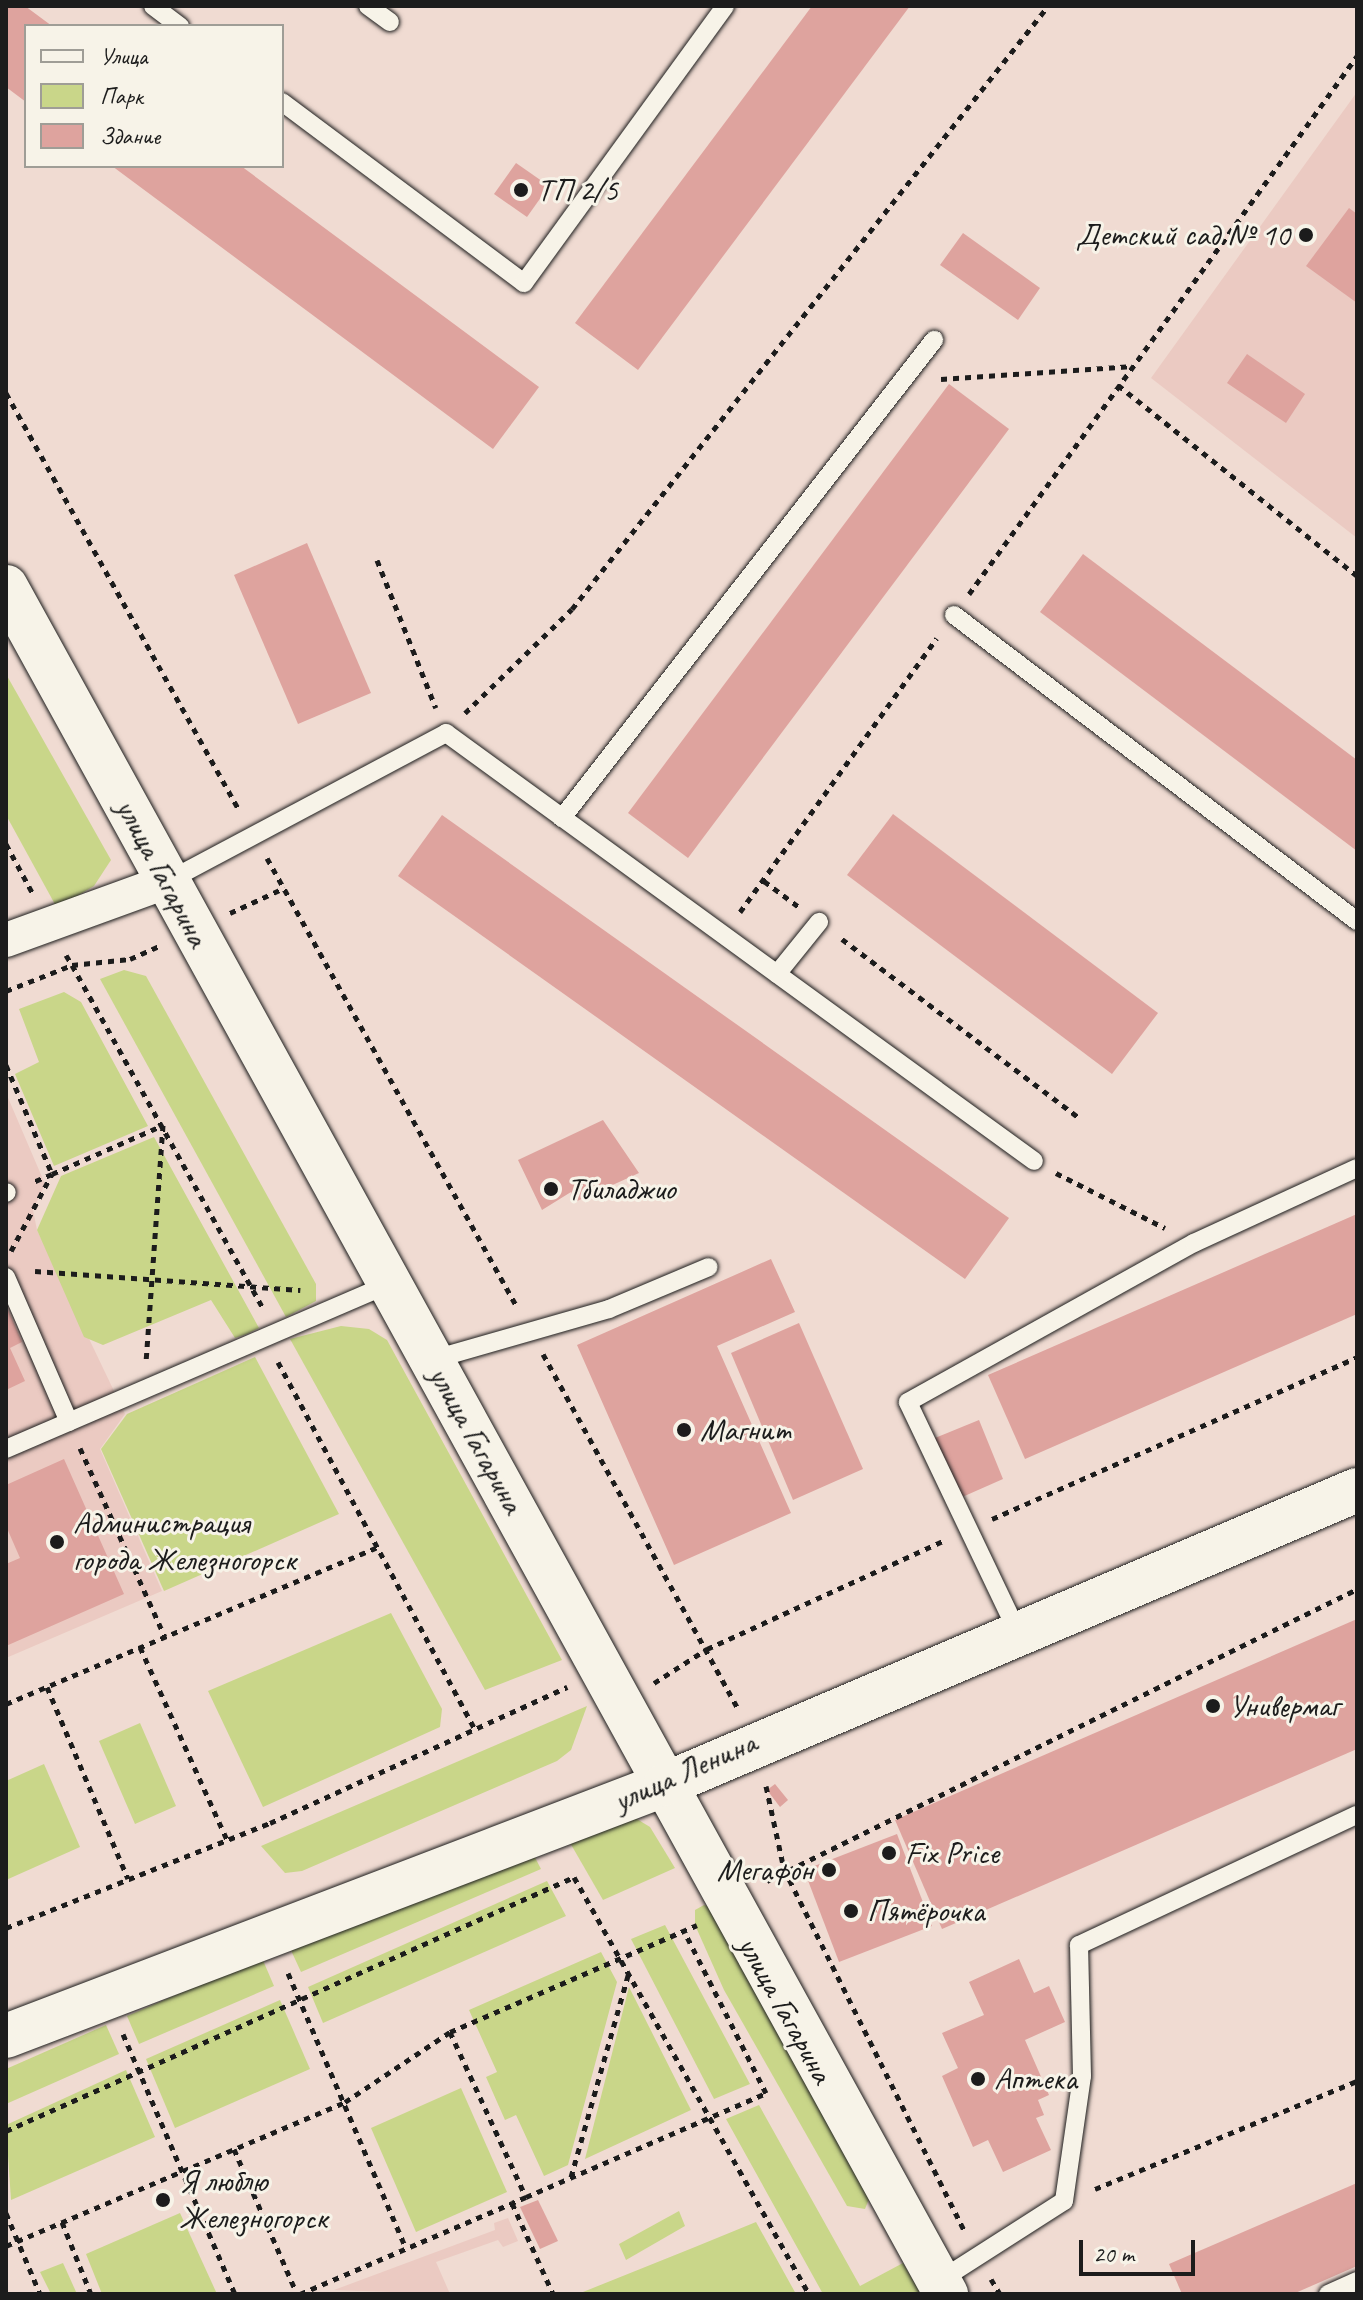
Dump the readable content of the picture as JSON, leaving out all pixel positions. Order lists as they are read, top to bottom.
{
  "streets": {
    "main road": ["улица Гагарина", "улица Ленина"]
  },
  "crossings": [
    ["улица Гагарина", "улица Ленина"]
  ],
  "places": [
    "ТП 2/5",
    "Детский сад № 10",
    "Тбиладжио",
    "Магнит",
    "Администрация города Железногорск",
    "Универмаг",
    "Fix Price",
    "Мегафон",
    "Пятёрочка",
    "Аптека",
    "Я люблю Железногорск"
  ],
  "legend": ["Улица", "Парк", "Здание"],
  "scale_bar": "20 m"
}
